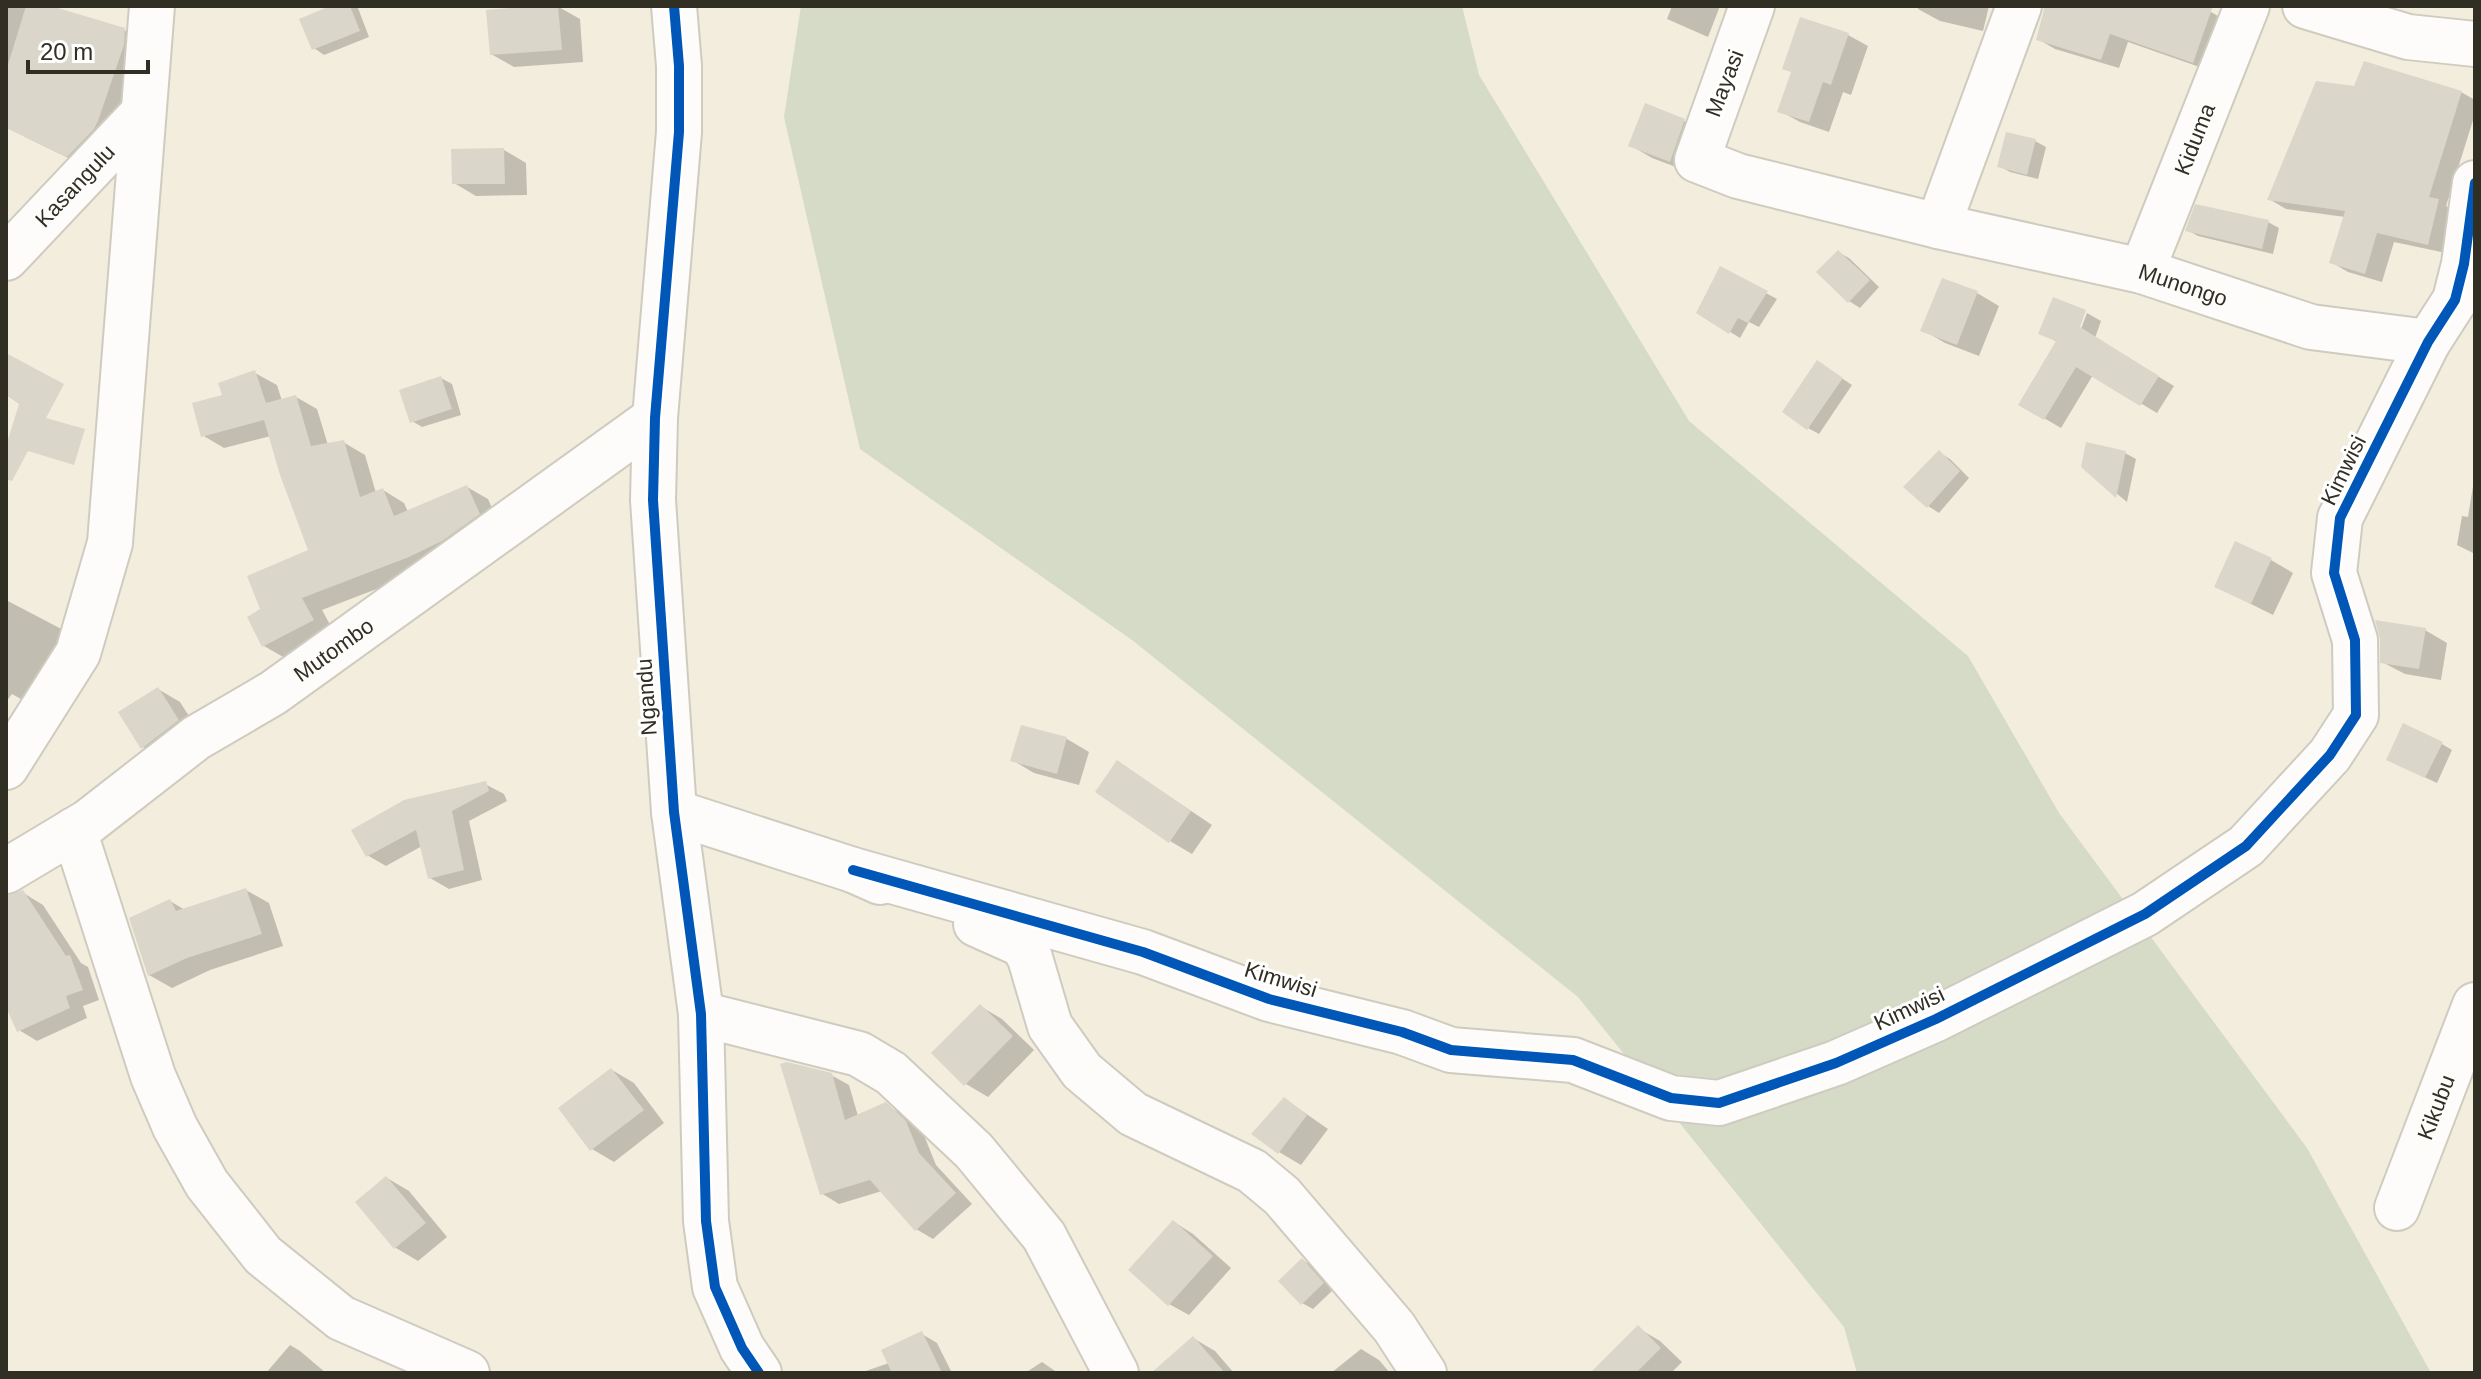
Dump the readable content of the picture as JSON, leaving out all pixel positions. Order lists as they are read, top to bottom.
{
  "streets": {
    "street": [
      "Mayasi",
      "Kiduma",
      "Kasangulu",
      "Munongo",
      "Kimwisi",
      "Mutombo",
      "Ngandu",
      "Kikubu"
    ]
  },
  "crossings": [
    ["Mayasi", "Munongo"],
    ["Kiduma", "Munongo"],
    ["Munongo", "Kimwisi"],
    ["Mutombo", "Ngandu"]
  ],
  "scale_bar": "20 m"
}
